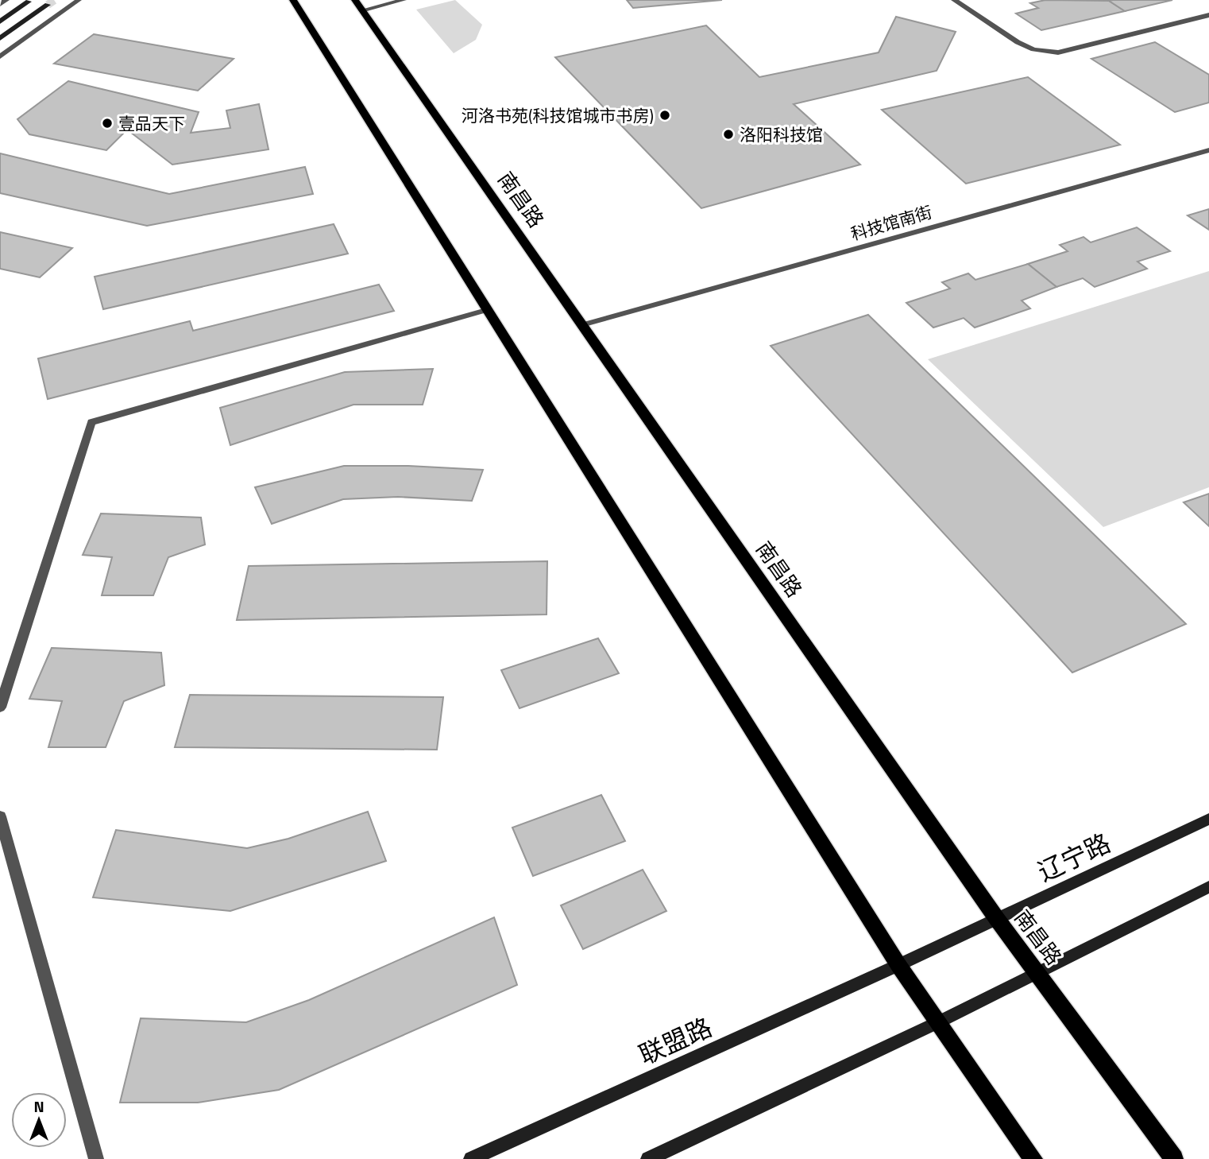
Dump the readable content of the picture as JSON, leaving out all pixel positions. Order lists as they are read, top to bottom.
{
  "streets": {
    "main road": ["南昌路", "辽宁路", "联盟路"],
    "street": ["科技馆南街"]
  },
  "crossings": [
    ["南昌路", "科技馆南街"],
    ["南昌路", "辽宁路"],
    ["辽宁路", "联盟路"]
  ],
  "places": ["河洛书苑(科技馆城市书房)", "壹品天下", "洛阳科技馆"],
  "north": "top"
}
